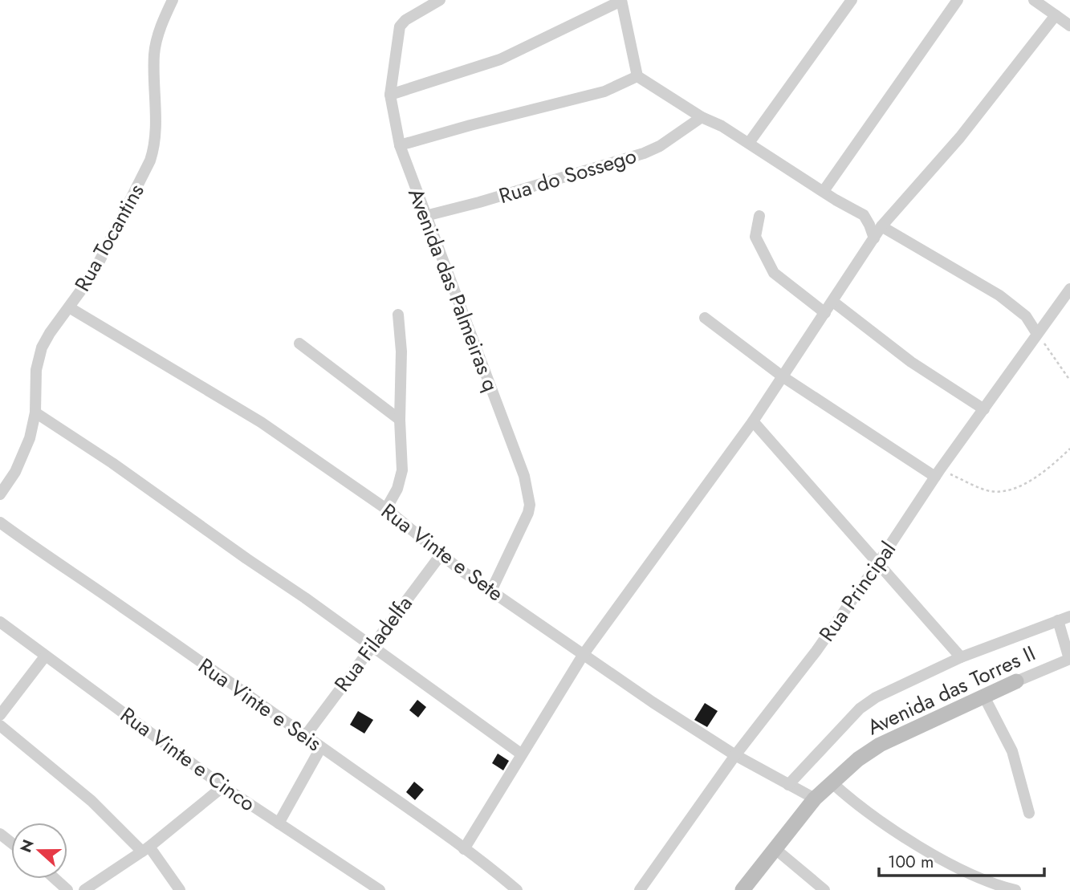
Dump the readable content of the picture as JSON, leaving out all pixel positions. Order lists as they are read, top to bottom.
{
  "streets": {
    "street": [
      "Rua do Sossego",
      "Rua Tocantins",
      "Avenida das Palmeiras q",
      "Rua Vinte e Sete",
      "Rua Principal",
      "Rua Filadelfa",
      "Avenida das Torres II",
      "Rua Vinte e Seis",
      "Rua Vinte e Cinco"
    ]
  },
  "crossings": [
    ["Rua do Sossego", "Avenida das Palmeiras q"],
    ["Rua Tocantins", "Rua Vinte e Sete"],
    ["Avenida das Palmeiras q", "Rua Vinte e Sete"],
    ["Rua Vinte e Sete", "Rua Principal"],
    ["Rua Vinte e Sete", "Rua Filadelfa"],
    ["Rua Vinte e Sete", "Avenida das Torres II"],
    ["Rua Filadelfa", "Rua Vinte e Seis"]
  ],
  "scale_bar": "100 m",
  "north": "left"
}
